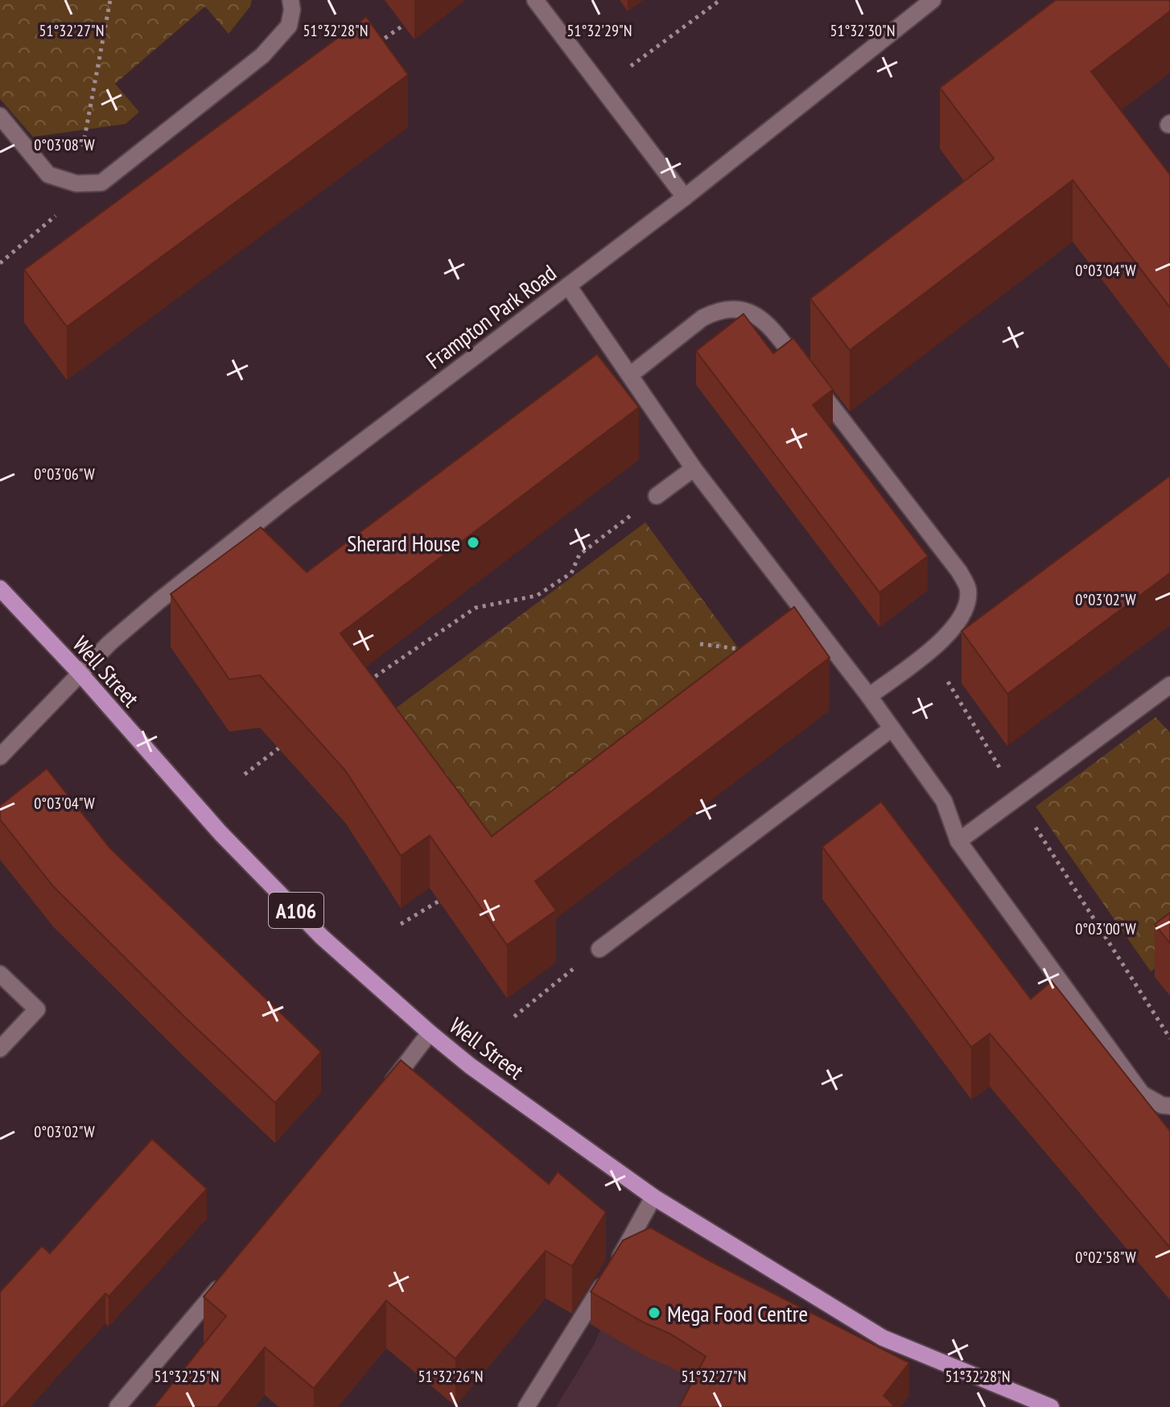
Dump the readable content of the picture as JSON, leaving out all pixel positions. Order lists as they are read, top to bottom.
{
  "streets": {
    "main road": ["Well Street", "A106"],
    "street": ["Frampton Park Road"]
  },
  "crossings": [
    ["Frampton Park Road", "Well Street"]
  ],
  "places": ["Sherard House", "Mega Food Centre"],
  "coordinates": [
    "51°32'27\"N",
    "51°32'28\"N",
    "51°32'29\"N",
    "51°32'30\"N",
    "0°03'08\"W",
    "0°03'04\"W",
    "0°03'06\"W",
    "0°03'02\"W",
    "0°03'00\"W",
    "0°02'58\"W",
    "51°32'25\"N",
    "51°32'26\"N"
  ]
}
